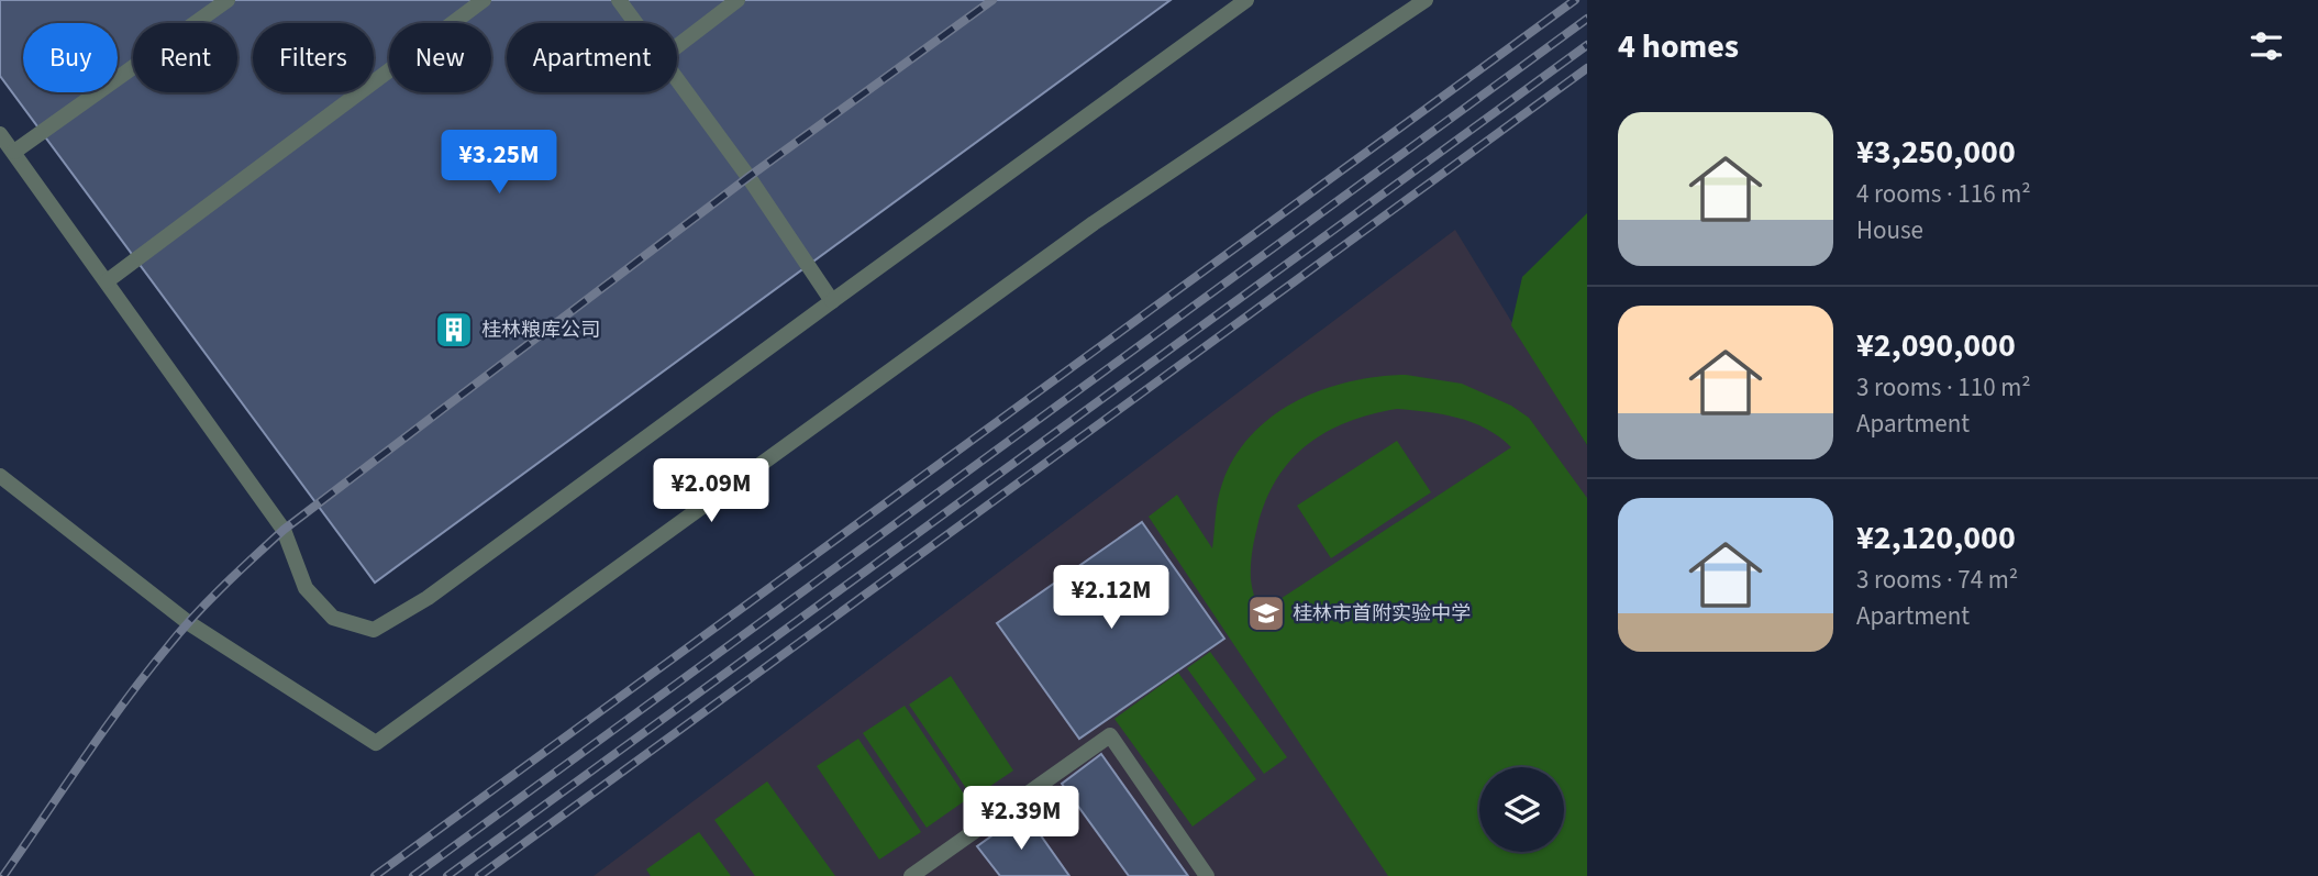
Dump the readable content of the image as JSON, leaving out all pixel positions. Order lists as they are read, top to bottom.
{
  "places": {
    "building": ["桂林粮库公司"],
    "school or university": ["桂林市首附实验中学"]
  },
  "page": {
    "heading": "4 homes",
    "chip": [
      "Buy",
      "Rent",
      "Filters",
      "New",
      "Apartment"
    ],
    "list": [
      {
        "name": "¥3,250,000",
        "note": "4 rooms · 116 m² · House"
      },
      {
        "name": "¥2,090,000",
        "note": "3 rooms · 110 m² · Apartment"
      },
      {
        "name": "¥2,120,000",
        "note": "3 rooms · 74 m² · Apartment"
      }
    ],
    "price": [
      "¥3.25M",
      "¥2.09M",
      "¥2.12M",
      "¥2.39M"
    ]
  }
}
